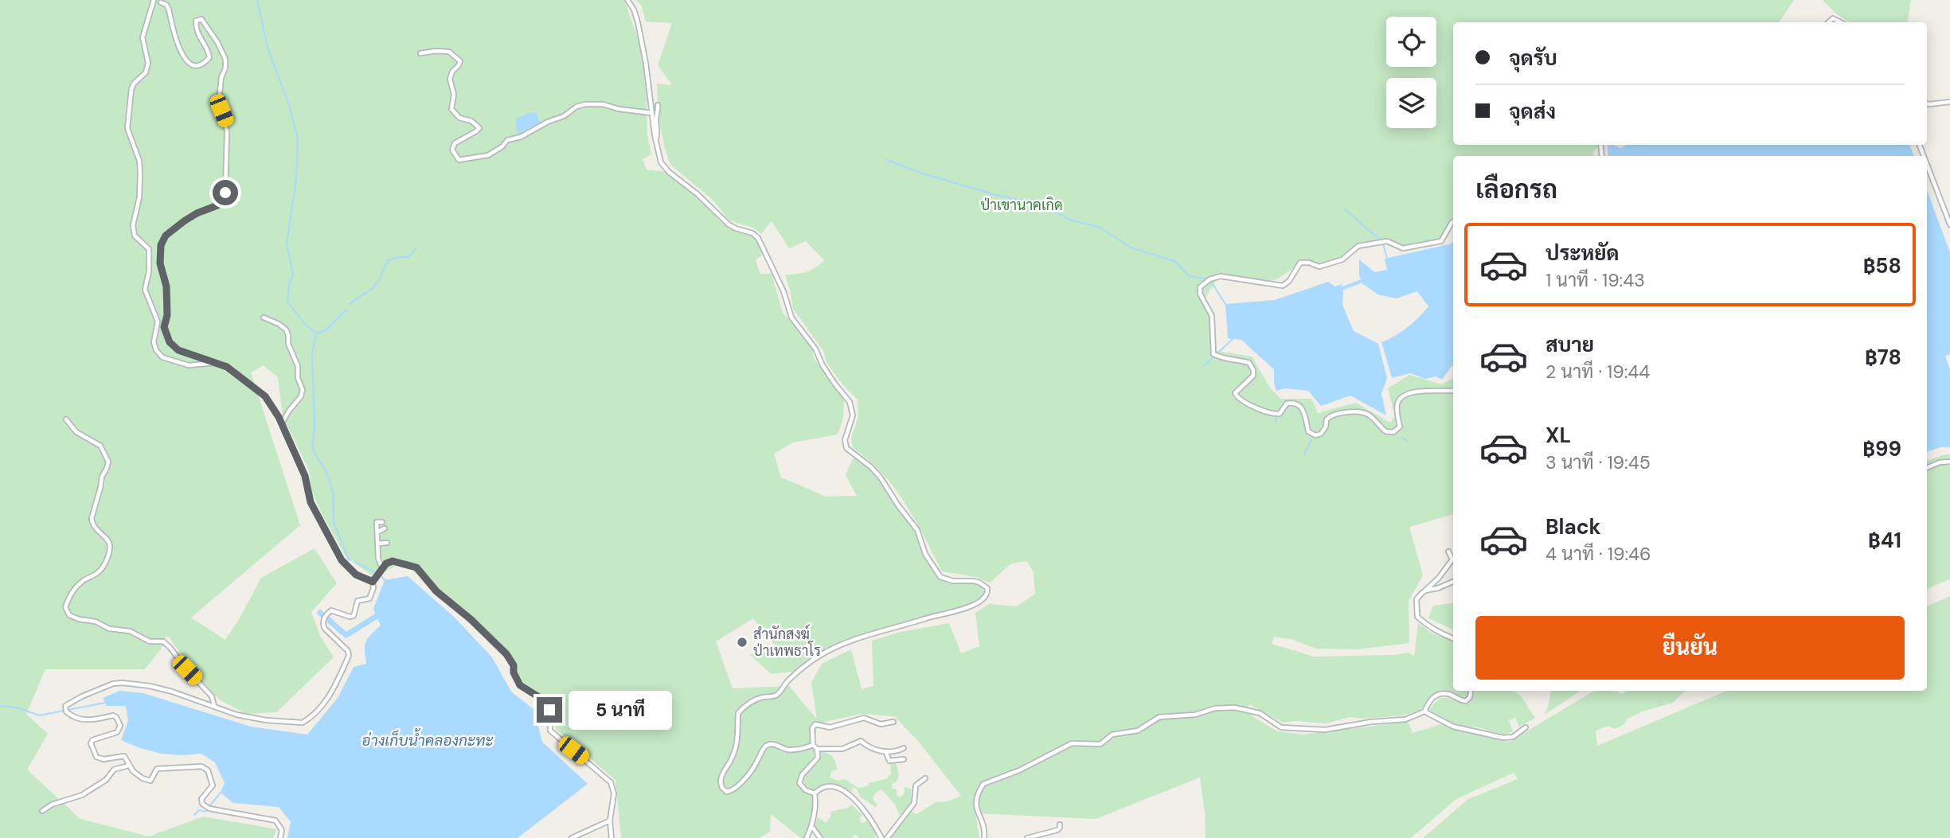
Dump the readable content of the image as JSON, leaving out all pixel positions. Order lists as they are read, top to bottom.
{
  "water": ["อ่างเก็บน้ำคลองกะทะ"],
  "parks": ["ป่าเขานาคเกิด"],
  "places": ["สำนักสงฆ์ ป่าเทพธาโร"],
  "page": {
    "banner": ["จุดรับ", "จุดส่ง"],
    "heading": "เลือกรถ",
    "list": [
      {
        "name": "ประหยัด",
        "note": "1 นาที · 19:43",
        "value": "฿58"
      },
      {
        "name": "สบาย",
        "note": "2 นาที · 19:44",
        "value": "฿78"
      },
      {
        "name": "XL",
        "note": "3 นาที · 19:45",
        "value": "฿99"
      },
      {
        "name": "Black",
        "note": "4 นาที · 19:46",
        "value": "฿41"
      }
    ],
    "buttons": "ยืนยัน",
    "bubble": "5 นาที"
  }
}
